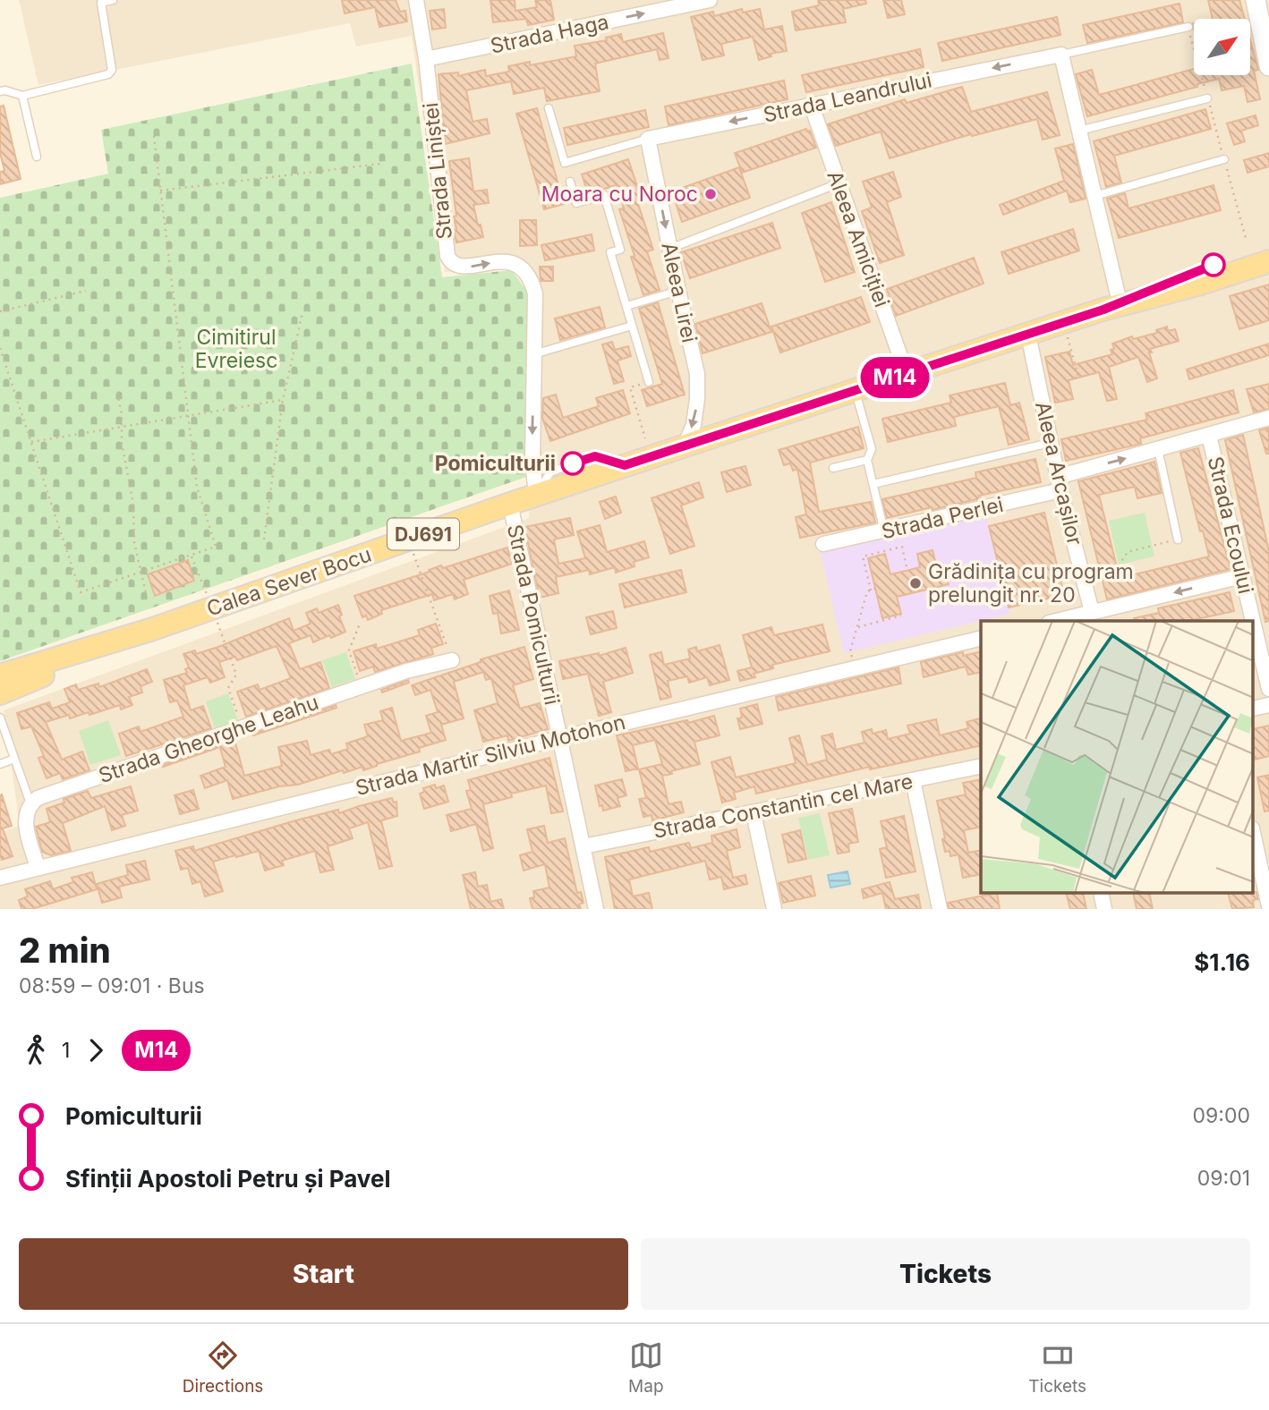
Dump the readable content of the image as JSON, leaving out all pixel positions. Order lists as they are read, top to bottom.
{
  "streets": {
    "main road": ["DJ691", "Calea Sever Bocu"],
    "street": [
      "Strada Haga",
      "Strada Leandrului",
      "Strada Liniștei",
      "Aleea Amiciției",
      "Aleea Lirei",
      "Aleea Arcașilor",
      "Strada Perlei",
      "Strada Ecoului",
      "Strada Pomiculturii",
      "Strada Gheorghe Leahu",
      "Strada Martir Silviu Motohon",
      "Strada Constantin cel Mare"
    ]
  },
  "crossings": [
    ["Strada Haga", "Strada Liniștei"],
    ["Strada Leandrului", "Aleea Amiciției"],
    ["Strada Leandrului", "Aleea Lirei"],
    ["Strada Liniștei", "Calea Sever Bocu"],
    ["Aleea Amiciției", "Calea Sever Bocu"],
    ["Aleea Lirei", "Calea Sever Bocu"],
    ["Aleea Arcașilor", "Strada Perlei"],
    ["Aleea Arcașilor", "Calea Sever Bocu"],
    ["Strada Perlei", "Strada Ecoului"],
    ["Calea Sever Bocu", "Strada Pomiculturii"],
    ["Strada Pomiculturii", "Strada Martir Silviu Motohon"],
    ["Strada Pomiculturii", "Strada Constantin cel Mare"]
  ],
  "one_way": ["Strada Haga", "Strada Liniștei", "Aleea Lirei"],
  "parks": ["Cimitirul Evreiesc"],
  "places": ["Moara cu Noroc", "Pomiculturii", "Grădinița cu program prelungit nr. 20"],
  "lines": ["bus line M14"],
  "north": "top right",
  "page": {
    "on_map": "M14",
    "heading": ["2 min", "08:59 – 09:01 · Bus", "$1.16"],
    "legs": ["1", "M14"],
    "list": [
      {
        "name": "Pomiculturii",
        "value": "09:00"
      },
      {
        "name": "Sfinții Apostoli Petru și Pavel",
        "value": "09:01"
      }
    ],
    "buttons": ["Start", "Tickets"],
    "tabs": ["Directions", "Map", "Tickets"]
  }
}
